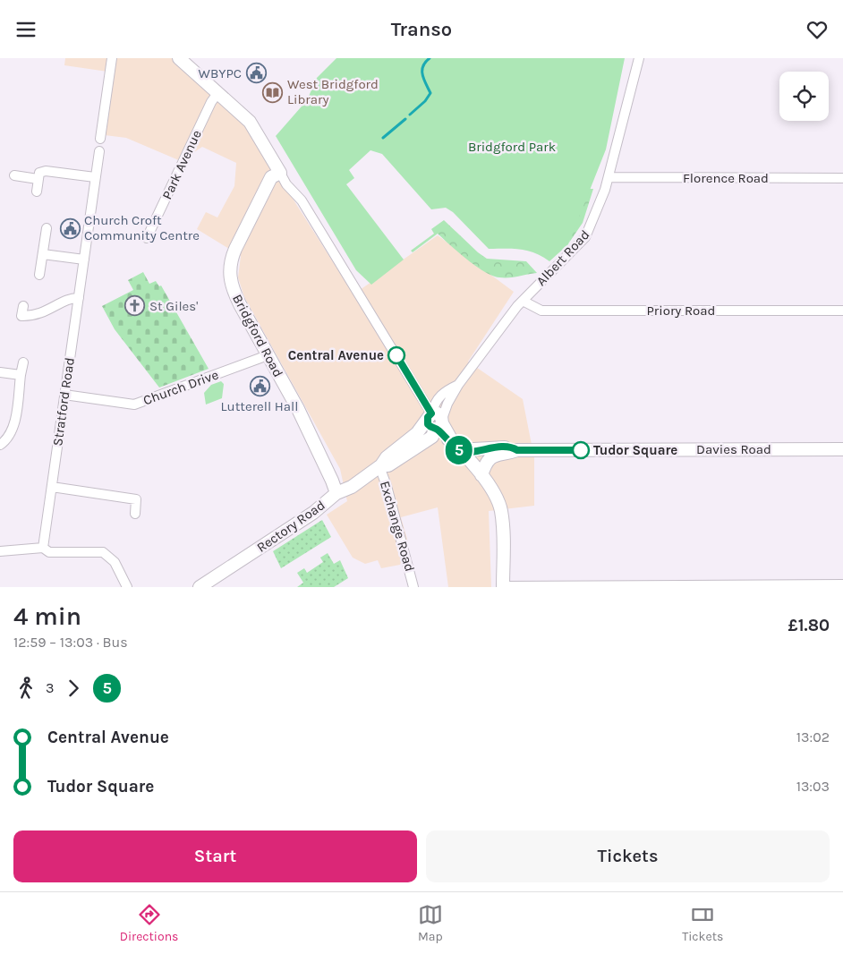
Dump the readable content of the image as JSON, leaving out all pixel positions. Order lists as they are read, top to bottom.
{
  "streets": {
    "street": [
      "Park Avenue",
      "Florence Road",
      "Albert Road",
      "Priory Road",
      "Bridgford Road",
      "Church Drive",
      "Stratford Road",
      "Davies Road",
      "Rectory Road",
      "Exchange Road"
    ]
  },
  "crossings": [
    ["Florence Road", "Albert Road"],
    ["Albert Road", "Priory Road"],
    ["Albert Road", "Rectory Road"],
    ["Bridgford Road", "Church Drive"],
    ["Bridgford Road", "Rectory Road"],
    ["Church Drive", "Stratford Road"],
    ["Rectory Road", "Exchange Road"]
  ],
  "parks": ["Bridgford Park"],
  "places": {
    "public building": ["WBYPC", "Church Croft Community Centre", "Lutterell Hall"],
    "library": ["West Bridgford Library"],
    "church": ["St Giles'"],
    "other": ["Central Avenue", "Tudor Square"]
  },
  "lines": ["bus line 5"],
  "page": {
    "header": "Transo",
    "on_map": "5",
    "heading": ["4 min", "12:59 – 13:03 · Bus", "£1.80"],
    "legs": ["3", "5"],
    "list": [
      {
        "name": "Central Avenue",
        "value": "13:02"
      },
      {
        "name": "Tudor Square",
        "value": "13:03"
      }
    ],
    "buttons": ["Start", "Tickets"],
    "tabs": ["Directions", "Map", "Tickets"]
  }
}
